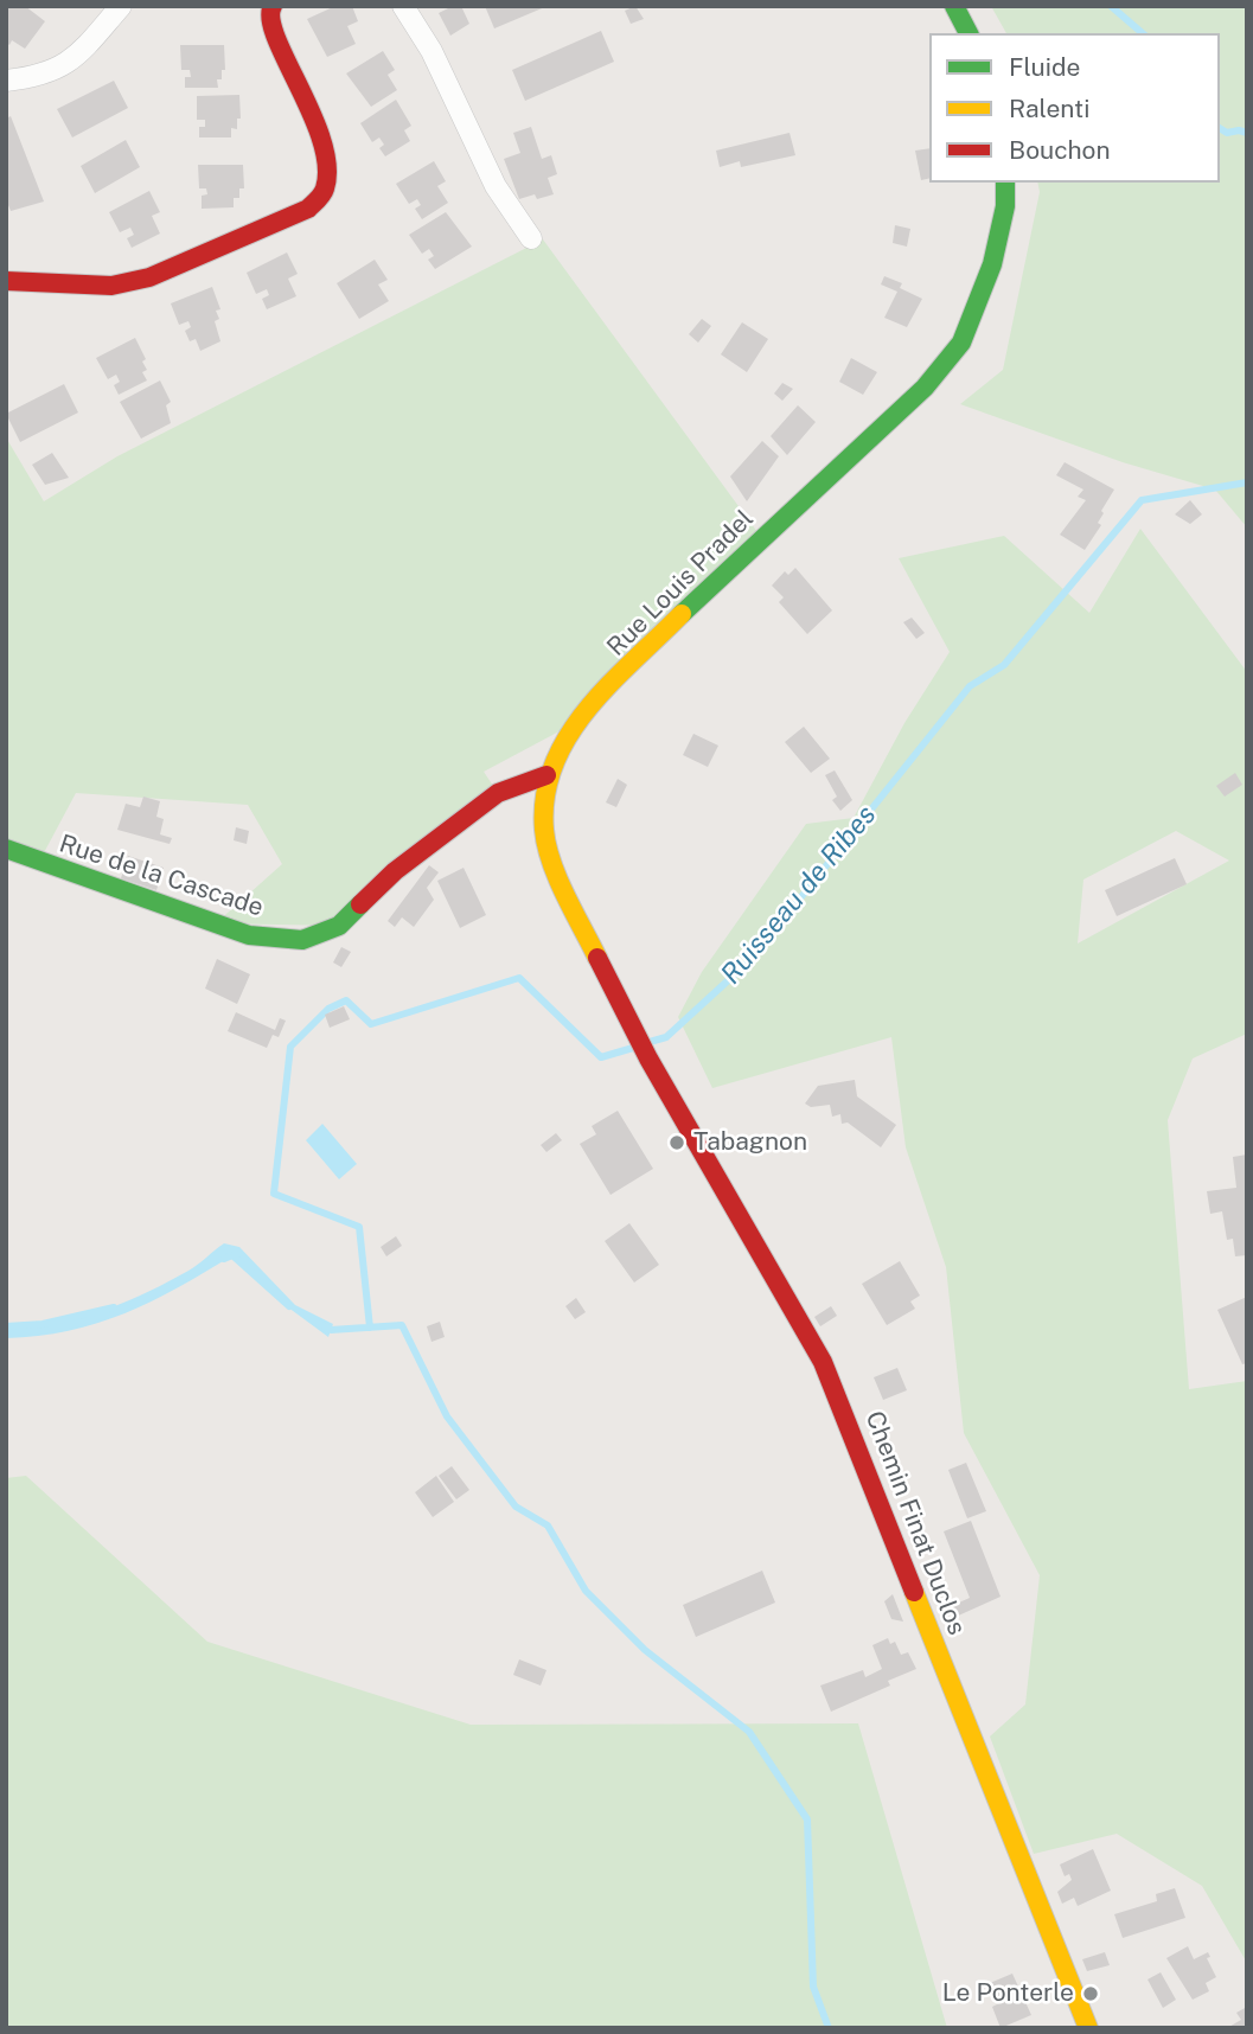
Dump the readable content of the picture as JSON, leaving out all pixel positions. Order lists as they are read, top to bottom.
{
  "streets": {
    "main road": ["Rue Louis Pradel", "Rue de la Cascade", "Chemin Finat Duclos"]
  },
  "crossings": [
    ["Rue Louis Pradel", "Rue de la Cascade"],
    ["Rue Louis Pradel", "Chemin Finat Duclos"]
  ],
  "water": ["Ruisseau de Ribes"],
  "places": ["Tabagnon", "Le Ponterle"],
  "legend": ["Fluide", "Ralenti", "Bouchon"]
}
